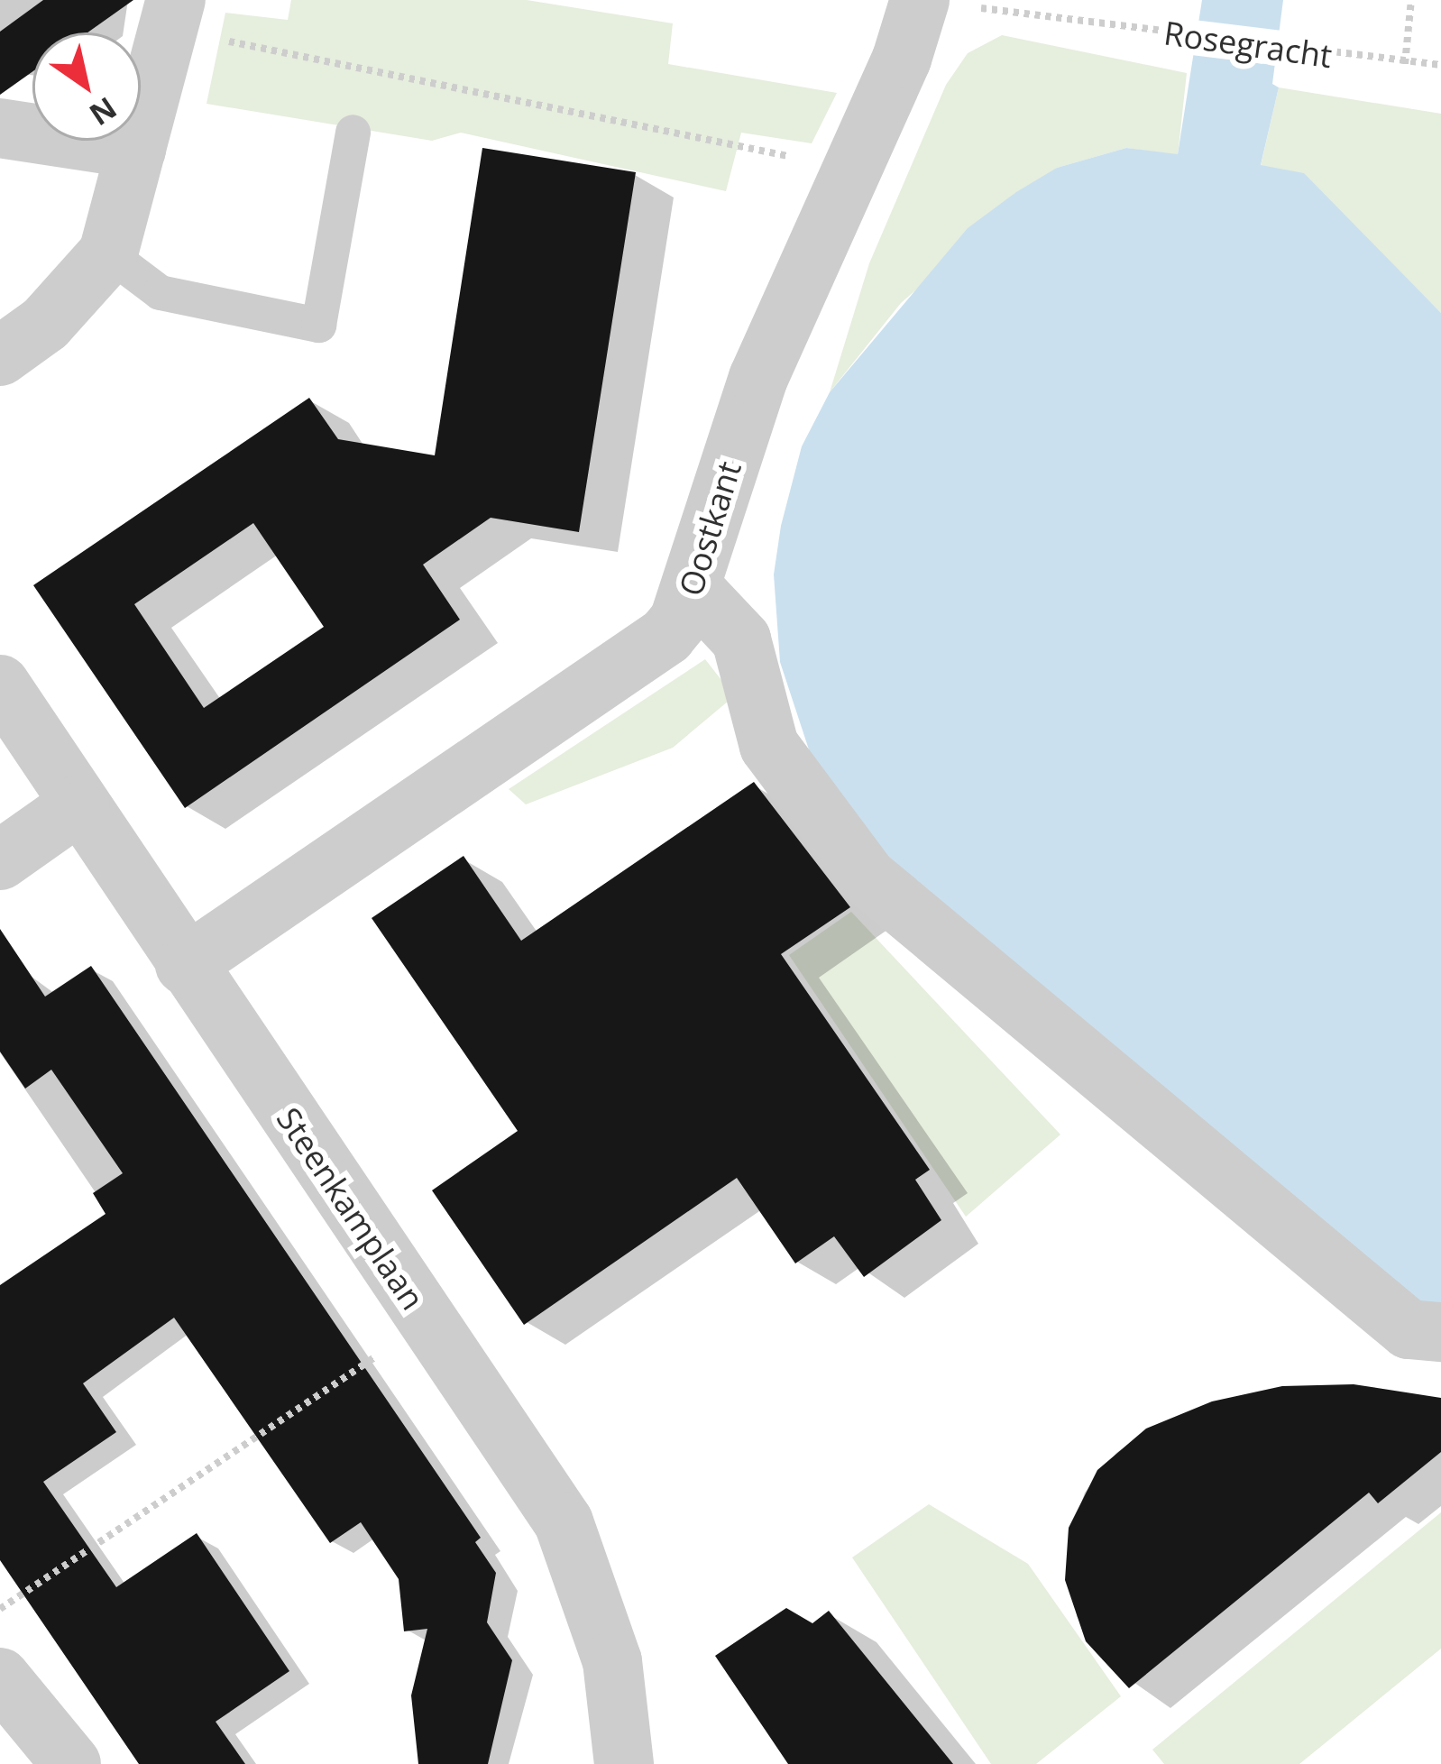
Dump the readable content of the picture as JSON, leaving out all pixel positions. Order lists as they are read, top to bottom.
{
  "streets": {
    "street": ["Oostkant", "Steenkamplaan"],
    "path": ["Rosegracht"]
  },
  "crossings": [
    ["Rosegracht", "Oostkant"],
    ["Oostkant", "Steenkamplaan"]
  ],
  "north": "bottom right"
}
